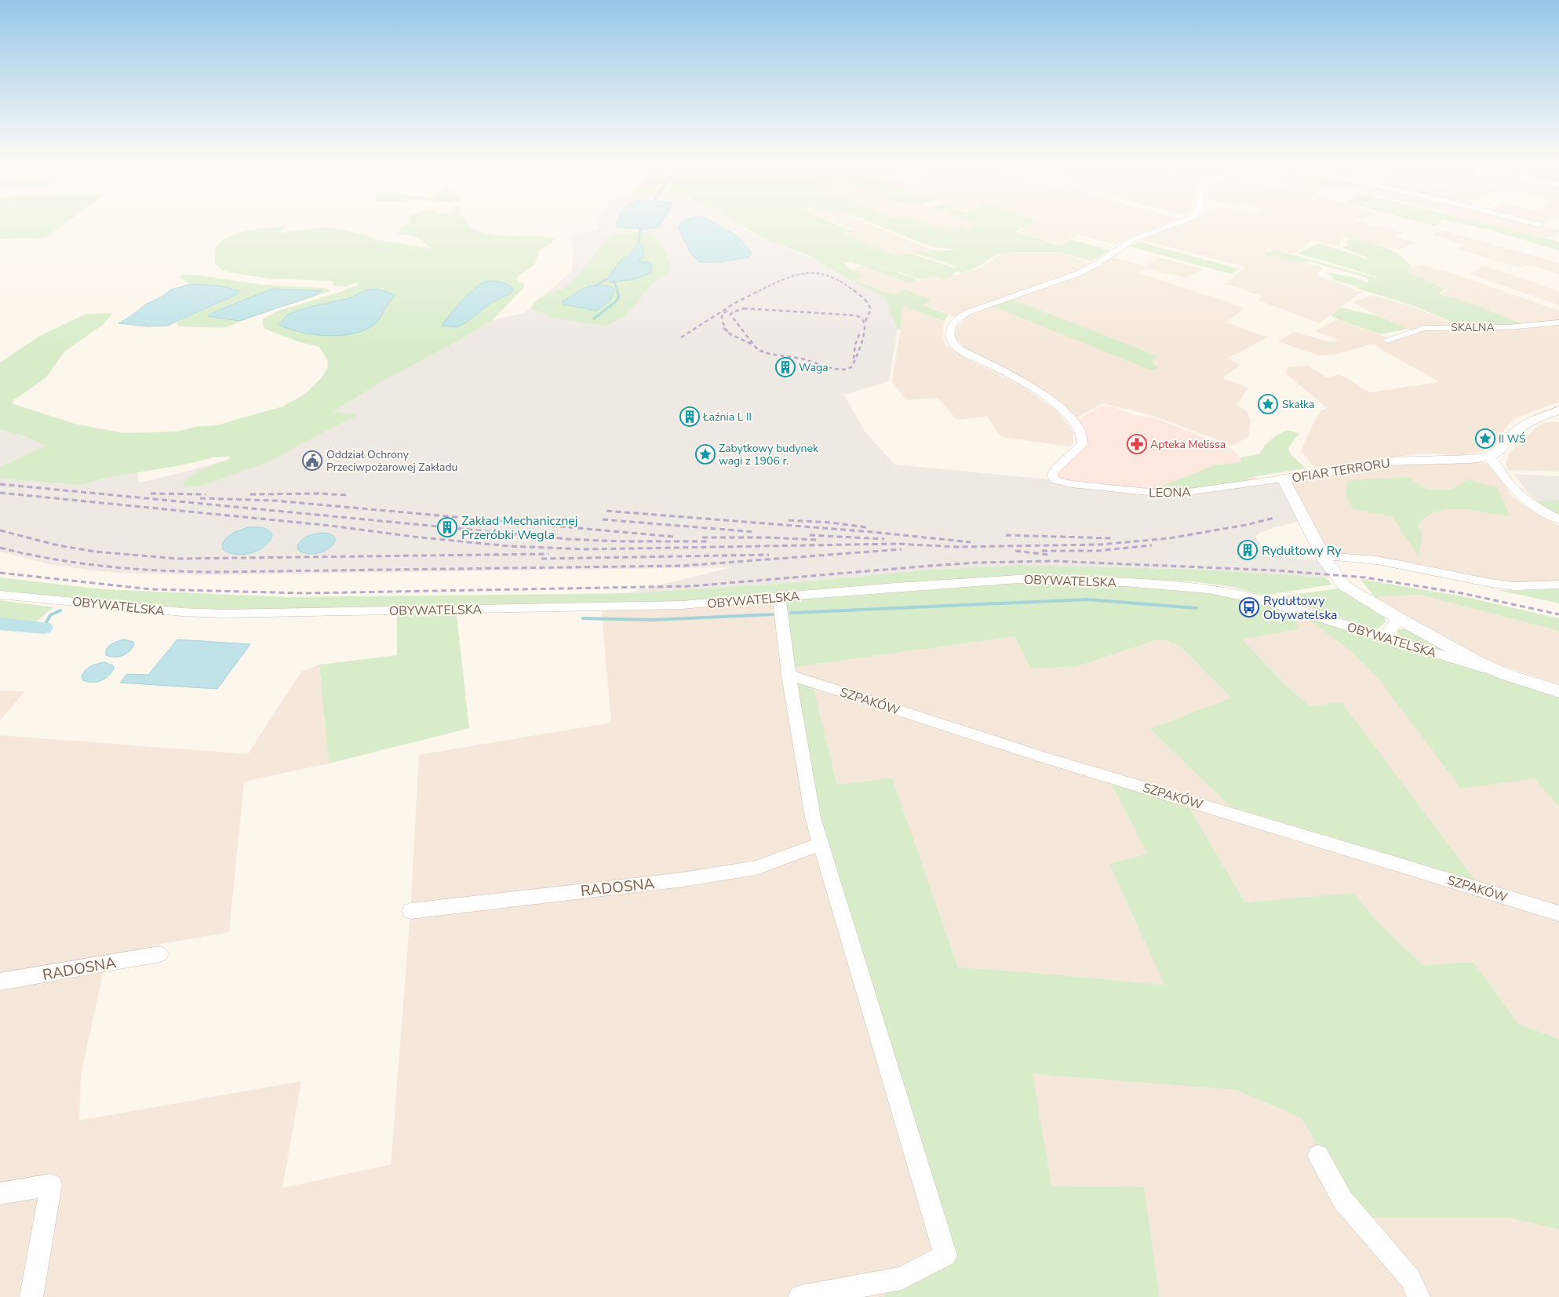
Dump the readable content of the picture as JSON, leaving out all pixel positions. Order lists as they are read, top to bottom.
{
  "streets": {
    "street": [
      "SKALNA",
      "OFIAR TERRORU",
      "LEONA",
      "OBYWATELSKA",
      "SZPAKÓW",
      "RADOSNA"
    ]
  },
  "crossings": [
    ["OFIAR TERRORU", "LEONA"],
    ["OFIAR TERRORU", "OBYWATELSKA"]
  ],
  "places": {
    "building": [
      "Waga",
      "Łaźnia L II",
      "Zakład Mechanicznej Przeróbki Wegla",
      "Rydułtowy Ry"
    ],
    "place": ["Skałka", "II WŚ", "Zabytkowy budynek wagi z 1906 r."],
    "pharmacy": ["Apteka Melissa"],
    "public building": ["Oddział Ochrony Przeciwpożarowej Zakładu"],
    "bus stop": ["Rydułtowy Obywatelska"]
  }
}
